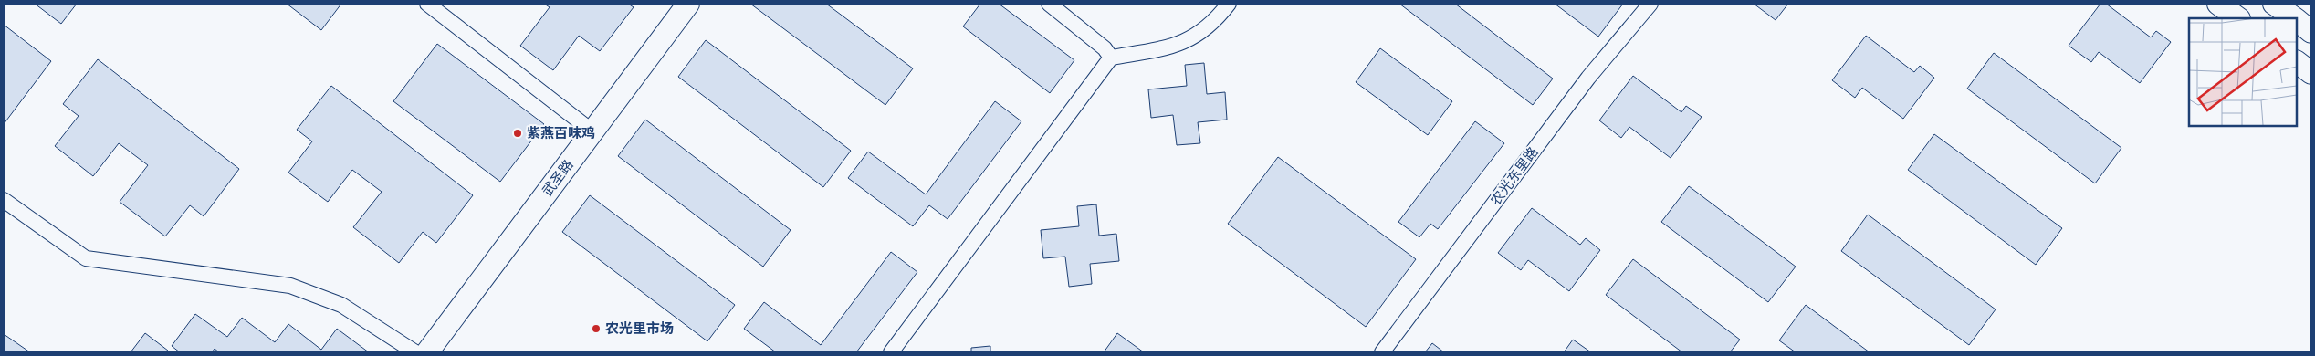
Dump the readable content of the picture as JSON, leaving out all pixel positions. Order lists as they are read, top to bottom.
{
  "streets": {
    "street": ["农光东里路", "武圣路"]
  },
  "places": ["紫燕百味鸡", "农光里市场"]
}
